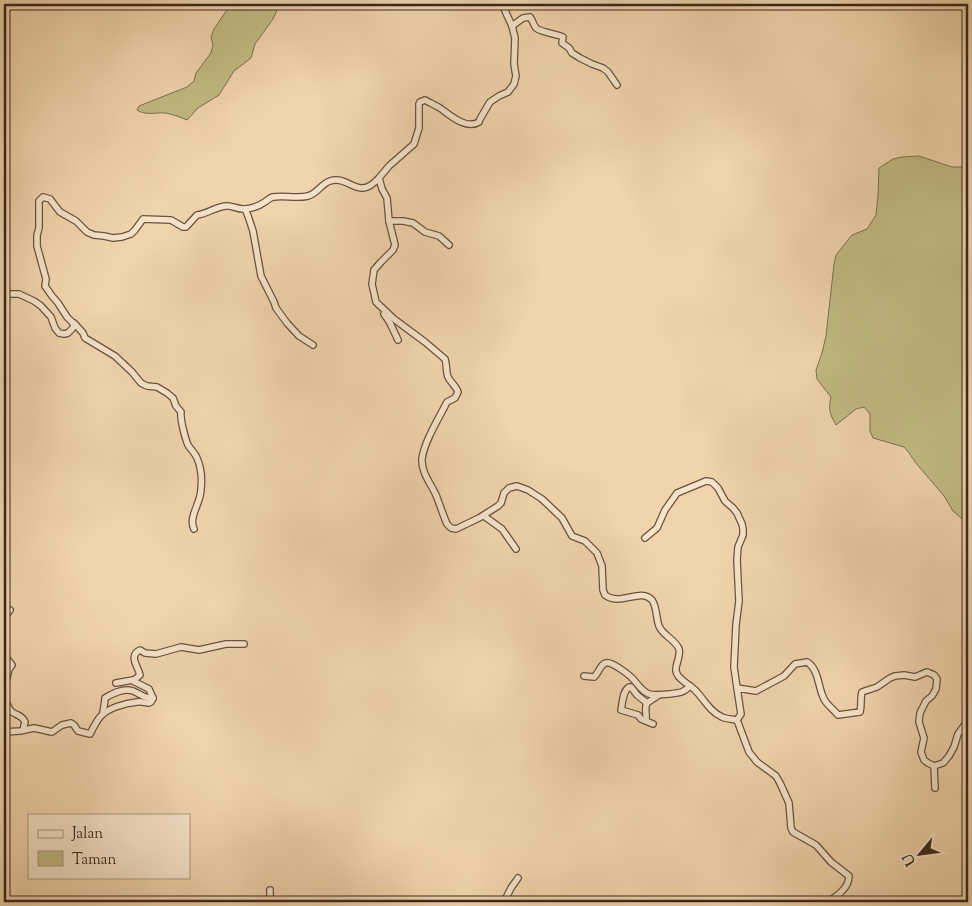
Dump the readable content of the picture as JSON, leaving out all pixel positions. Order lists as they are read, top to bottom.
{
  "legend": ["Jalan", "Taman"],
  "north": "bottom left"
}
